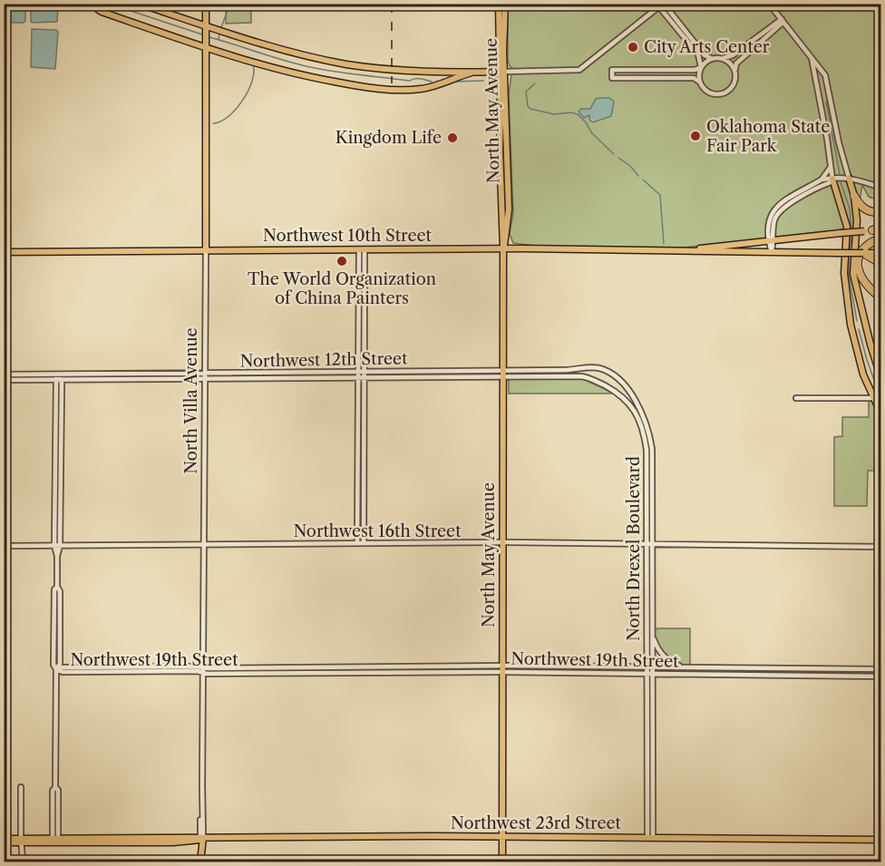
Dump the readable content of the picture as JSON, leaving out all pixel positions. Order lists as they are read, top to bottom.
{
  "streets": {
    "main road": [
      "North May Avenue",
      "Northwest 10th Street",
      "North Villa Avenue",
      "Northwest 23rd Street"
    ],
    "street": [
      "Northwest 12th Street",
      "Northwest 16th Street",
      "North Drexel Boulevard",
      "Northwest 19th Street"
    ]
  },
  "crossings": [
    ["North May Avenue", "Northwest 10th Street"],
    ["North May Avenue", "Northwest 12th Street"],
    ["North May Avenue", "Northwest 16th Street"],
    ["North May Avenue", "Northwest 19th Street"],
    ["North May Avenue", "Northwest 23rd Street"],
    ["Northwest 10th Street", "North Villa Avenue"],
    ["Northwest 12th Street", "North Villa Avenue"],
    ["Northwest 12th Street", "Northwest 16th Street"],
    ["Northwest 12th Street", "North Drexel Boulevard"],
    ["Northwest 12th Street", "Northwest 19th Street"],
    ["Northwest 12th Street", "Northwest 23rd Street"],
    ["North Villa Avenue", "Northwest 16th Street"],
    ["North Villa Avenue", "Northwest 19th Street"],
    ["North Villa Avenue", "Northwest 23rd Street"],
    ["Northwest 16th Street", "North Drexel Boulevard"],
    ["North Drexel Boulevard", "Northwest 19th Street"],
    ["North Drexel Boulevard", "Northwest 23rd Street"]
  ],
  "places": [
    "City Arts Center",
    "Oklahoma State Fair Park",
    "Kingdom Life",
    "The World Organization of China Painters"
  ]
}
